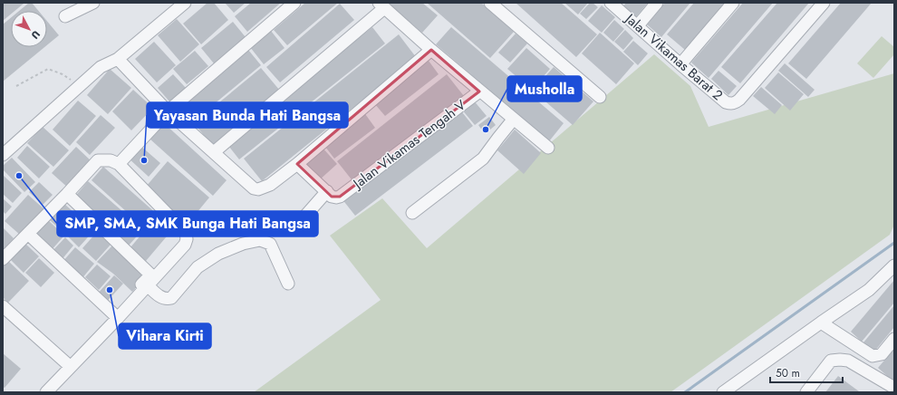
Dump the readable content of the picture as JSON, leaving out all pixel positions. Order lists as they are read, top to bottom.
{
  "streets": {
    "street": ["Jalan Vikamas Barat 2", "Jalan Vikamas Tengah V"]
  },
  "places": [
    "Musholla",
    "Yayasan Bunda Hati Bangsa",
    "SMP, SMA, SMK Bunga Hati Bangsa",
    "Vihara Kirti"
  ],
  "scale_bar": "50 m",
  "north": "bottom right"
}
